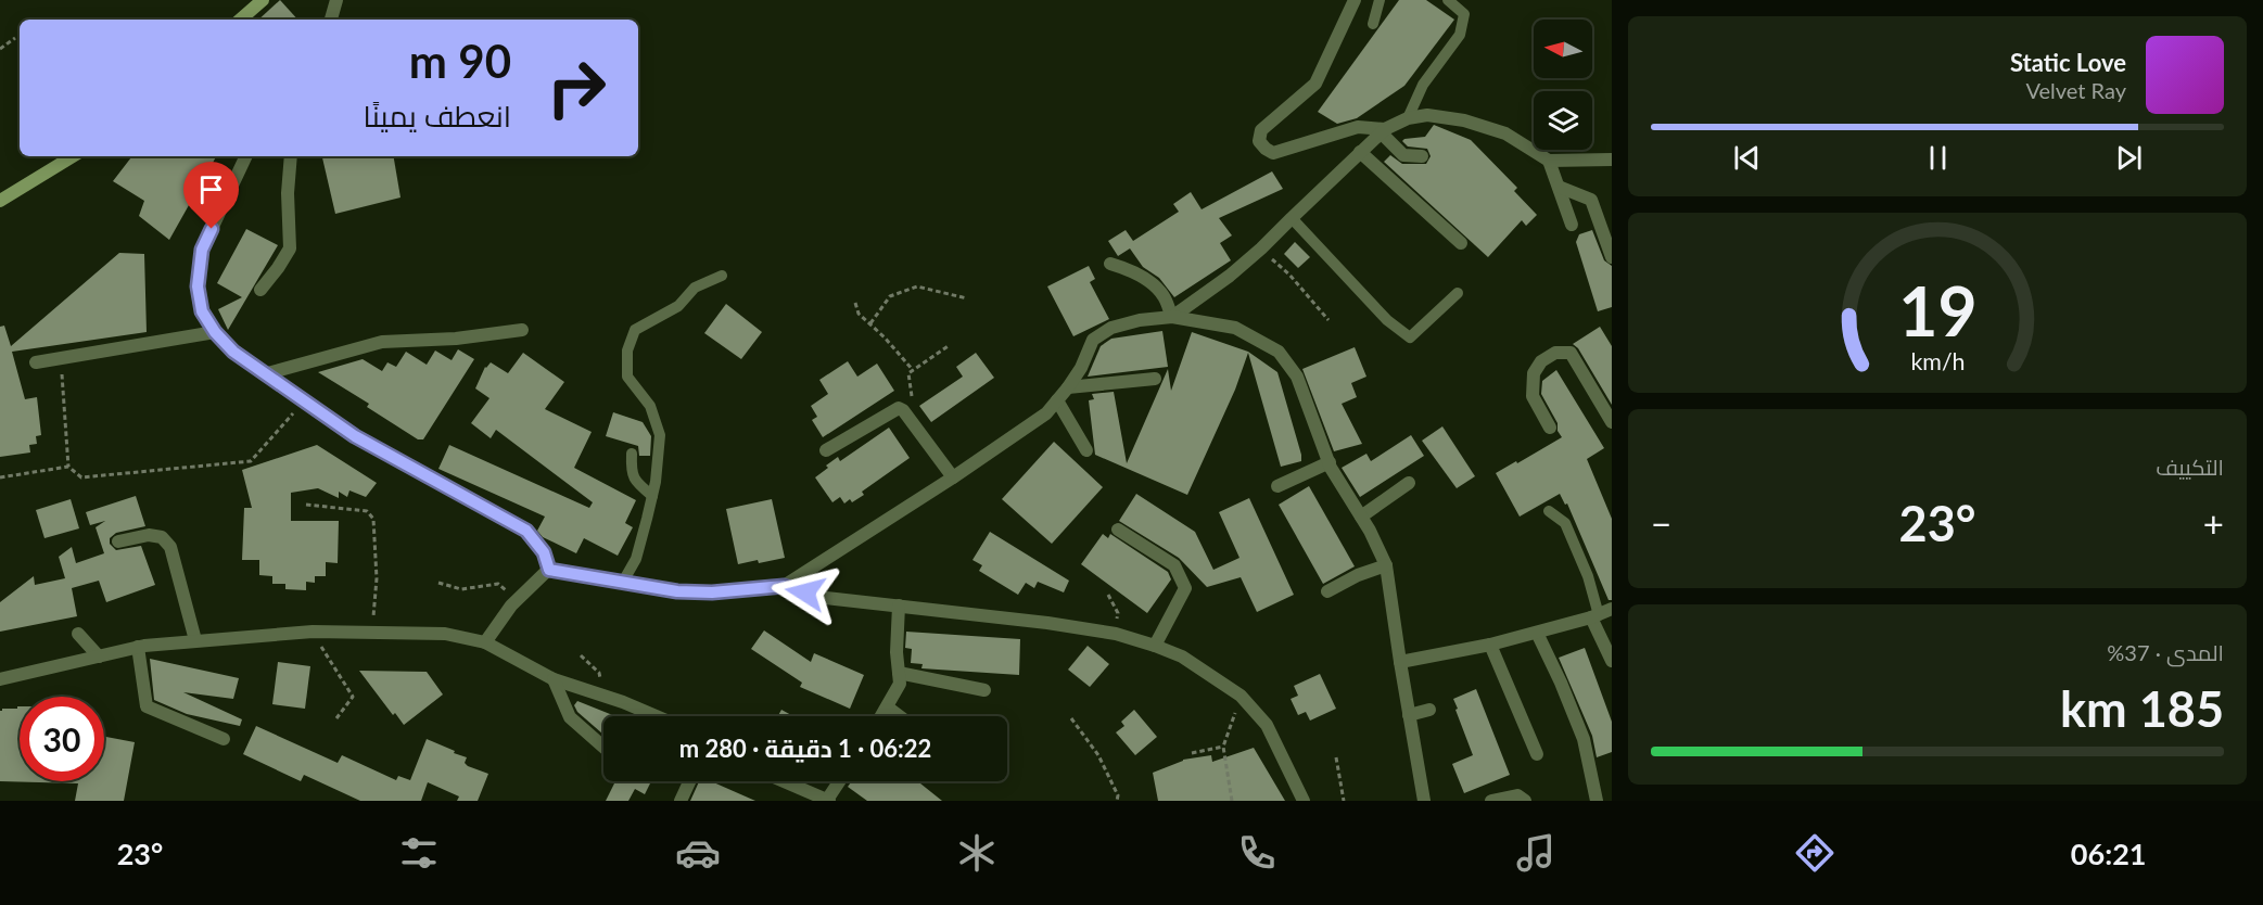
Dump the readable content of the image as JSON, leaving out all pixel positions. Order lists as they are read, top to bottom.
{
  "north": "left",
  "page": {
    "turn": ["90 m", "انعطف يمينًا"],
    "song": ["Static Love", "Velvet Ray"],
    "tile": [
      "التكييف",
      ["المدى · 37%", "185 km"]
    ],
    "heat": ["−", "23°", "+"],
    "limit": "30",
    "trip": "06:22 · 1 دقيقة · 280 m",
    "tabs": ["06:21", "23°"],
    "gauge": ["19", "km/h"]
  }
}
